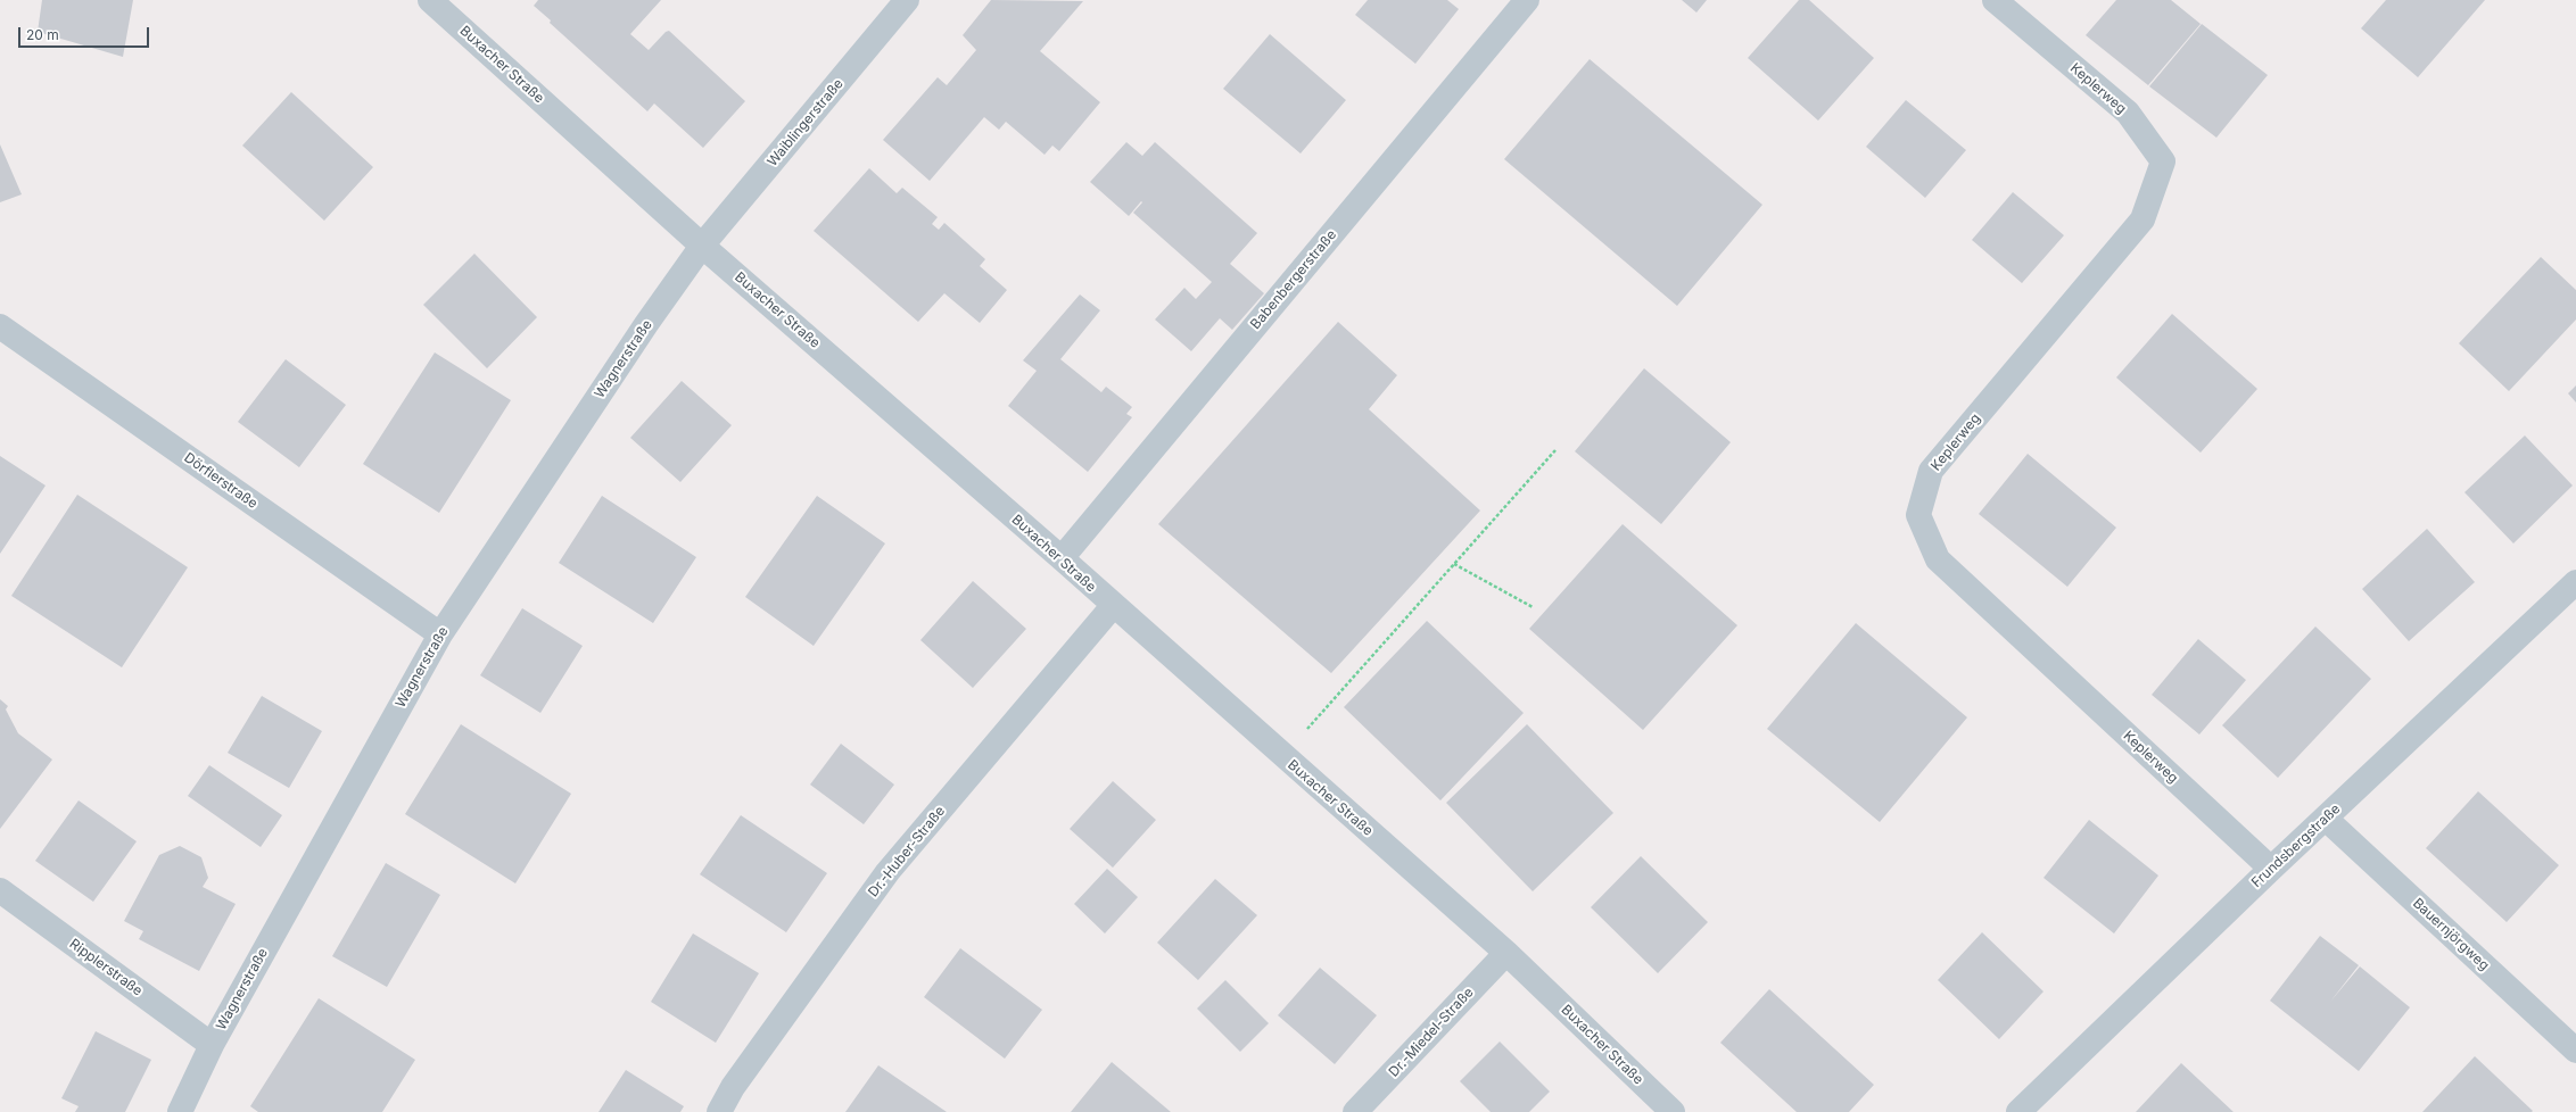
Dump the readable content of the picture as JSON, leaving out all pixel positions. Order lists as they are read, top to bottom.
{
  "streets": {
    "street": [
      "Buxacher Straße",
      "Keplerweg",
      "Waiblingerstraße",
      "Babenbergerstraße",
      "Wagnerstraße",
      "Dörflerstraße",
      "Frundsbergstraße",
      "Dr.-Huber-Straße",
      "Bauernjörgweg",
      "Ripplerstraße",
      "Dr.-Miedel-Straße"
    ]
  },
  "crossings": [
    ["Buxacher Straße", "Waiblingerstraße"],
    ["Buxacher Straße", "Babenbergerstraße"],
    ["Buxacher Straße", "Wagnerstraße"],
    ["Buxacher Straße", "Dr.-Huber-Straße"],
    ["Buxacher Straße", "Dr.-Miedel-Straße"],
    ["Keplerweg", "Frundsbergstraße"],
    ["Waiblingerstraße", "Wagnerstraße"],
    ["Wagnerstraße", "Dörflerstraße"],
    ["Wagnerstraße", "Ripplerstraße"],
    ["Frundsbergstraße", "Bauernjörgweg"]
  ],
  "scale_bar": "20 m"
}
